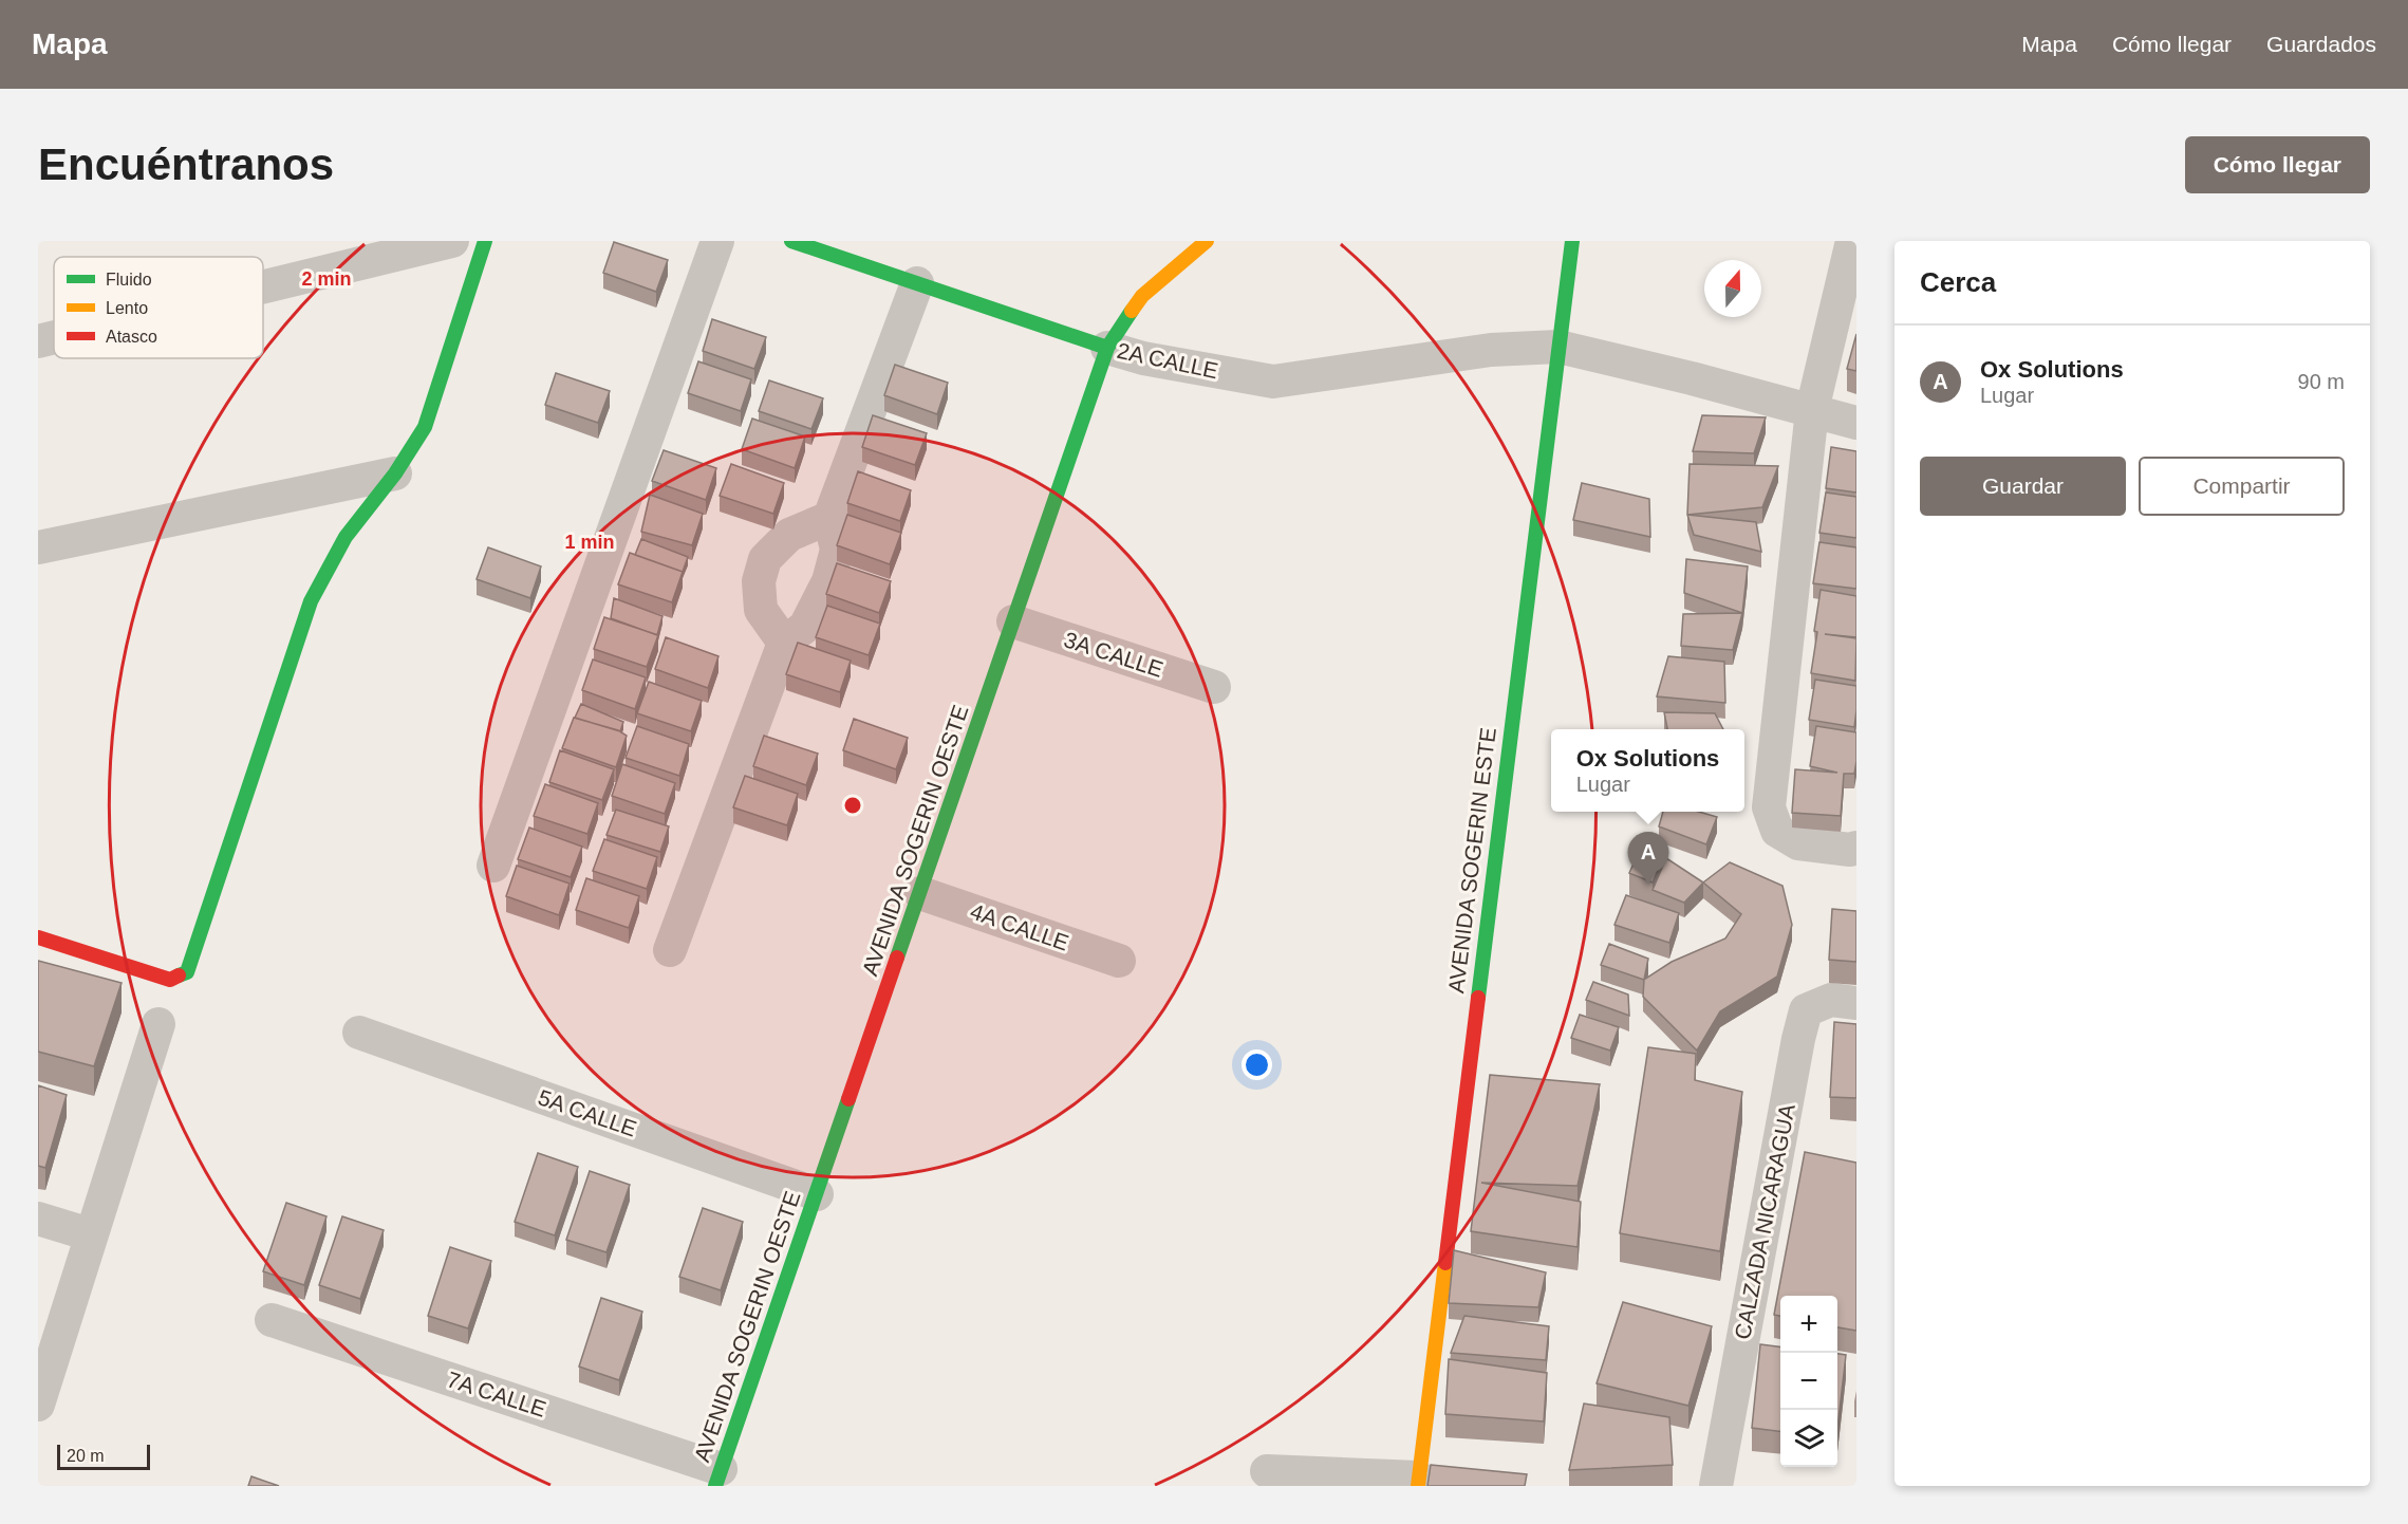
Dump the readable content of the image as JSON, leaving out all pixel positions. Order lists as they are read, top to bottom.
{
  "streets": {
    "street": [
      "2A CALLE",
      "3A CALLE",
      "AVENIDA SOGERIN OESTE",
      "AVENIDA SOGERIN ESTE",
      "4A CALLE",
      "5A CALLE",
      "CALZADA NICARAGUA",
      "7A CALLE"
    ]
  },
  "crossings": [
    ["2A CALLE", "AVENIDA SOGERIN OESTE"],
    ["2A CALLE", "AVENIDA SOGERIN ESTE"],
    ["3A CALLE", "AVENIDA SOGERIN OESTE"],
    ["AVENIDA SOGERIN OESTE", "4A CALLE"],
    ["AVENIDA SOGERIN OESTE", "5A CALLE"],
    ["AVENIDA SOGERIN OESTE", "7A CALLE"]
  ],
  "legend": ["Fluido", "Lento", "Atasco"],
  "scale_bar": "20 m",
  "north": "top",
  "page": {
    "header": "Mapa",
    "nav": ["Mapa", "Cómo llegar", "Guardados"],
    "buttons": [
      "Cómo llegar",
      ["Guardar", "Compartir"]
    ],
    "title": "Encuéntranos",
    "heading": "Cerca",
    "list": [
      {
        "mark": "A",
        "name": "Ox Solutions",
        "note": "Lugar",
        "value": "90 m"
      }
    ],
    "popup": ["Ox Solutions", "Lugar"],
    "pins": "A",
    "map_buttons": ["+", "−"],
    "scale": "20 m"
  },
  "rings": ["2 min", "1 min"]
}
